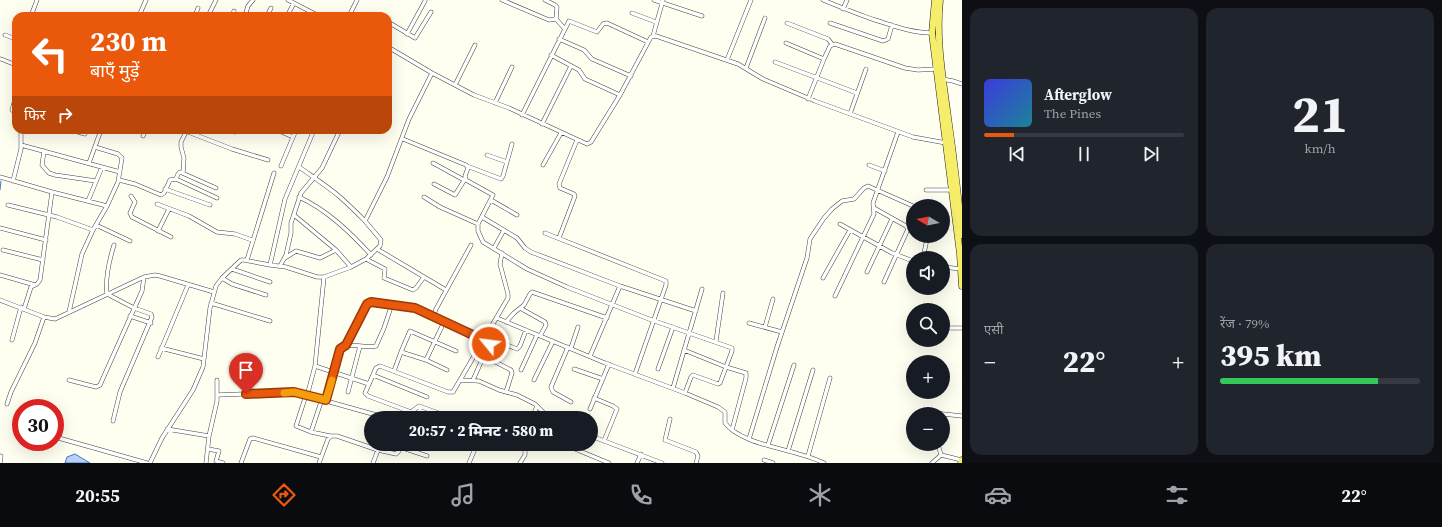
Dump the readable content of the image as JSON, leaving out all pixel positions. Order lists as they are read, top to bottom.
{
  "north": "left",
  "page": {
    "tile": [
      ["21", "km/h"],
      "एसी",
      ["रेंज · 79%", "395 km"]
    ],
    "turn": ["230 m", "बाएँ मुड़ें"],
    "song": ["Afterglow", "The Pines"],
    "then": "फिर",
    "map_buttons": ["+", "−"],
    "heat": ["−", "22°", "+"],
    "limit": "30",
    "trip": "20:57 · 2 मिनट · 580 m",
    "tabs": ["20:55", "22°"]
  }
}
